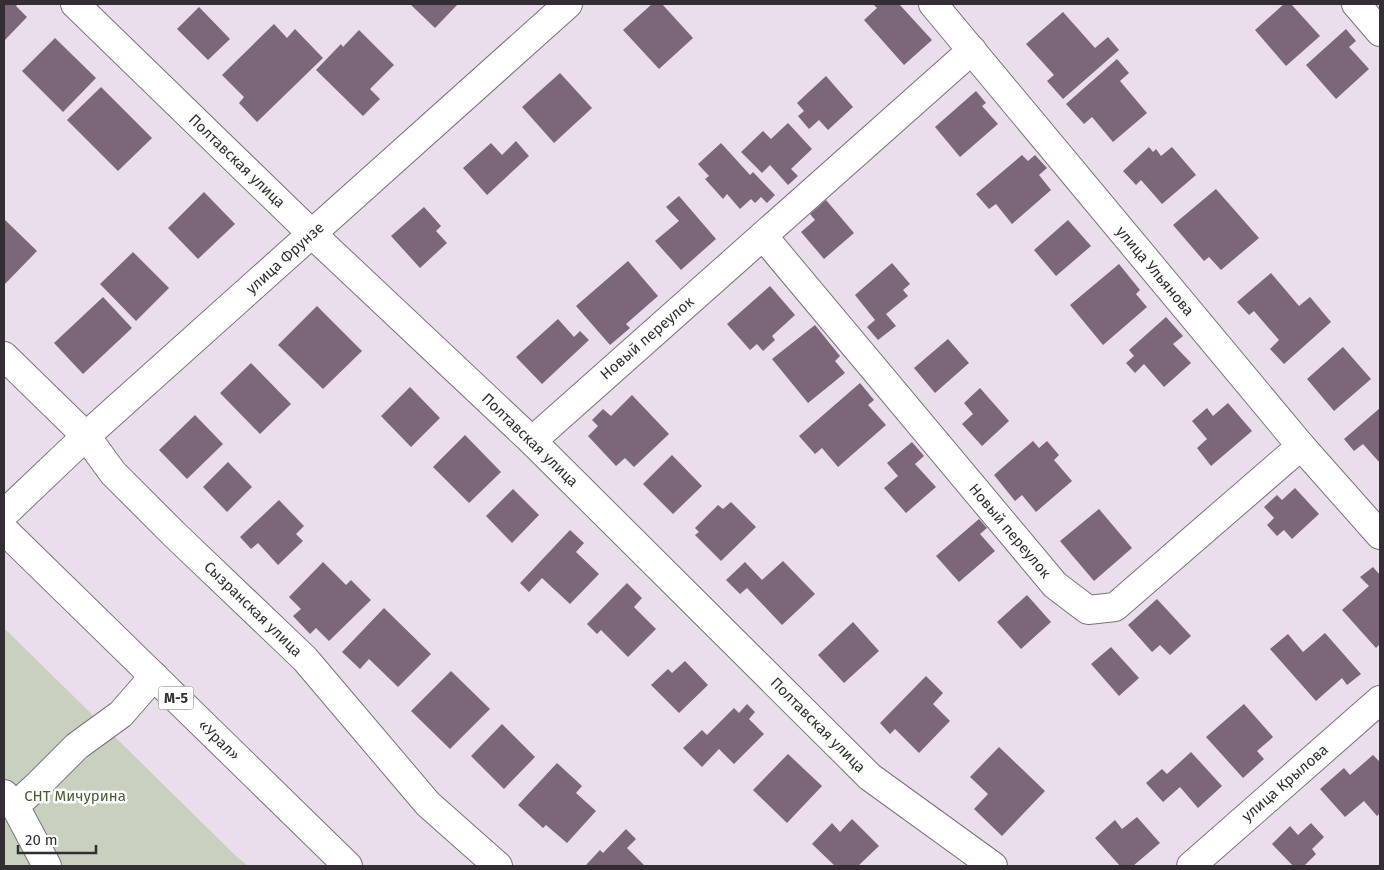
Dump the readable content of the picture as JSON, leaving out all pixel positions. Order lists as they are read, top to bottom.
{
  "streets": {
    "main road": [
      "Полтавская улица",
      "улица Фрунзе",
      "улица Ульянова",
      "Новый переулок",
      "Сызранская улица",
      "М-5",
      "«Урал»",
      "улица Крылова"
    ]
  },
  "crossings": [
    ["Полтавская улица", "улица Фрунзе"],
    ["Полтавская улица", "Новый переулок"],
    ["улица Фрунзе", "Сызранская улица"],
    ["улица Ульянова", "Новый переулок"]
  ],
  "parks": ["СНТ Мичурина"],
  "scale_bar": "20 m"
}
